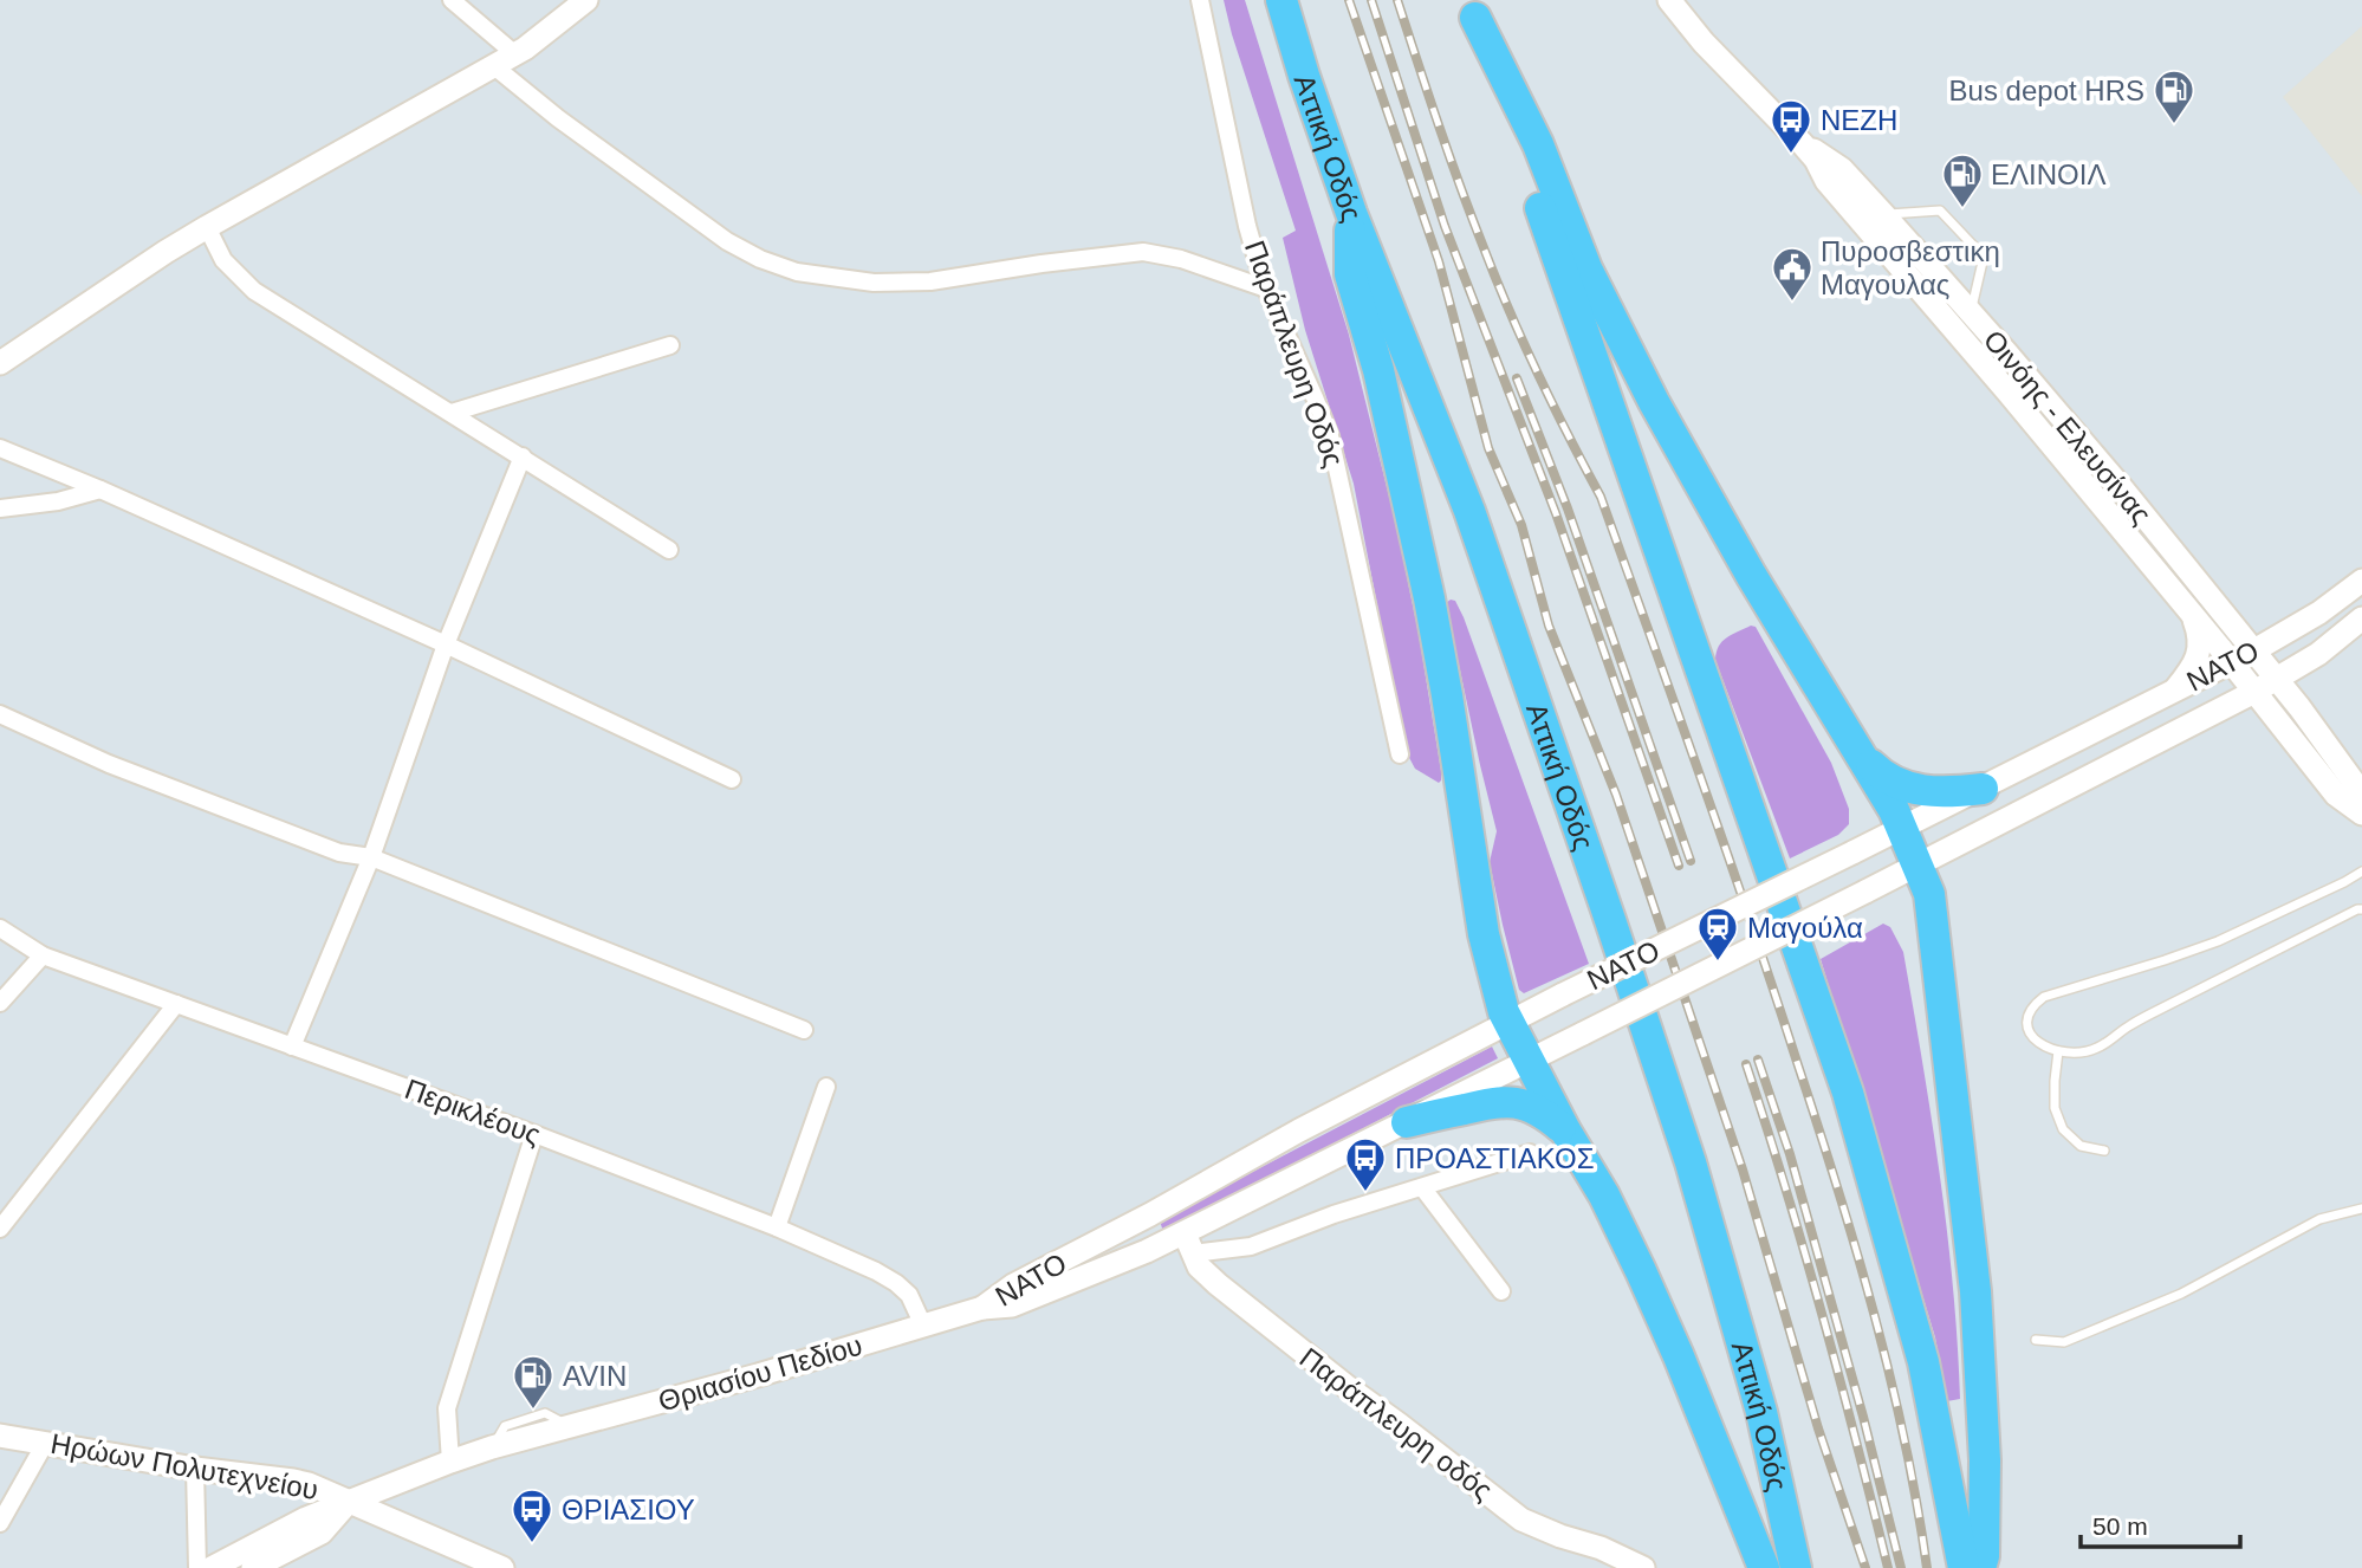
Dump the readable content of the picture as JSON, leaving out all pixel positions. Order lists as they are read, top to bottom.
{
  "streets": {
    "highway": ["Αττική Οδός"],
    "main road": [
      "Οινόης - Ελευσίνας",
      "ΝΑΤΟ",
      "Θριασίου Πεδίου",
      "Παράπλευρη οδός",
      "Ηρώων Πολυτεχνείου"
    ],
    "street": ["Παράπλευρη Οδός", "Περικλέους"]
  },
  "crossings": [
    ["Οινόης - Ελευσίνας", "ΝΑΤΟ"],
    ["ΝΑΤΟ", "Θριασίου Πεδίου"],
    ["ΝΑΤΟ", "Παράπλευρη οδός"],
    ["Περικλέους", "Θριασίου Πεδίου"],
    ["Θριασίου Πεδίου", "Ηρώων Πολυτεχνείου"]
  ],
  "places": {
    "fuel station": ["Bus depot HRS", "ΕΛΙΝΟΙΛ", "AVIN"],
    "bus stop": ["ΝΕΖΗ", "ΠΡΟΑΣΤΙΑΚΟΣ", "ΘΡΙΑΣΙΟΥ"],
    "public building": ["Πυροσβεστικη Μαγουλας"],
    "station": ["Μαγούλα"]
  },
  "scale_bar": "50 m"
}
